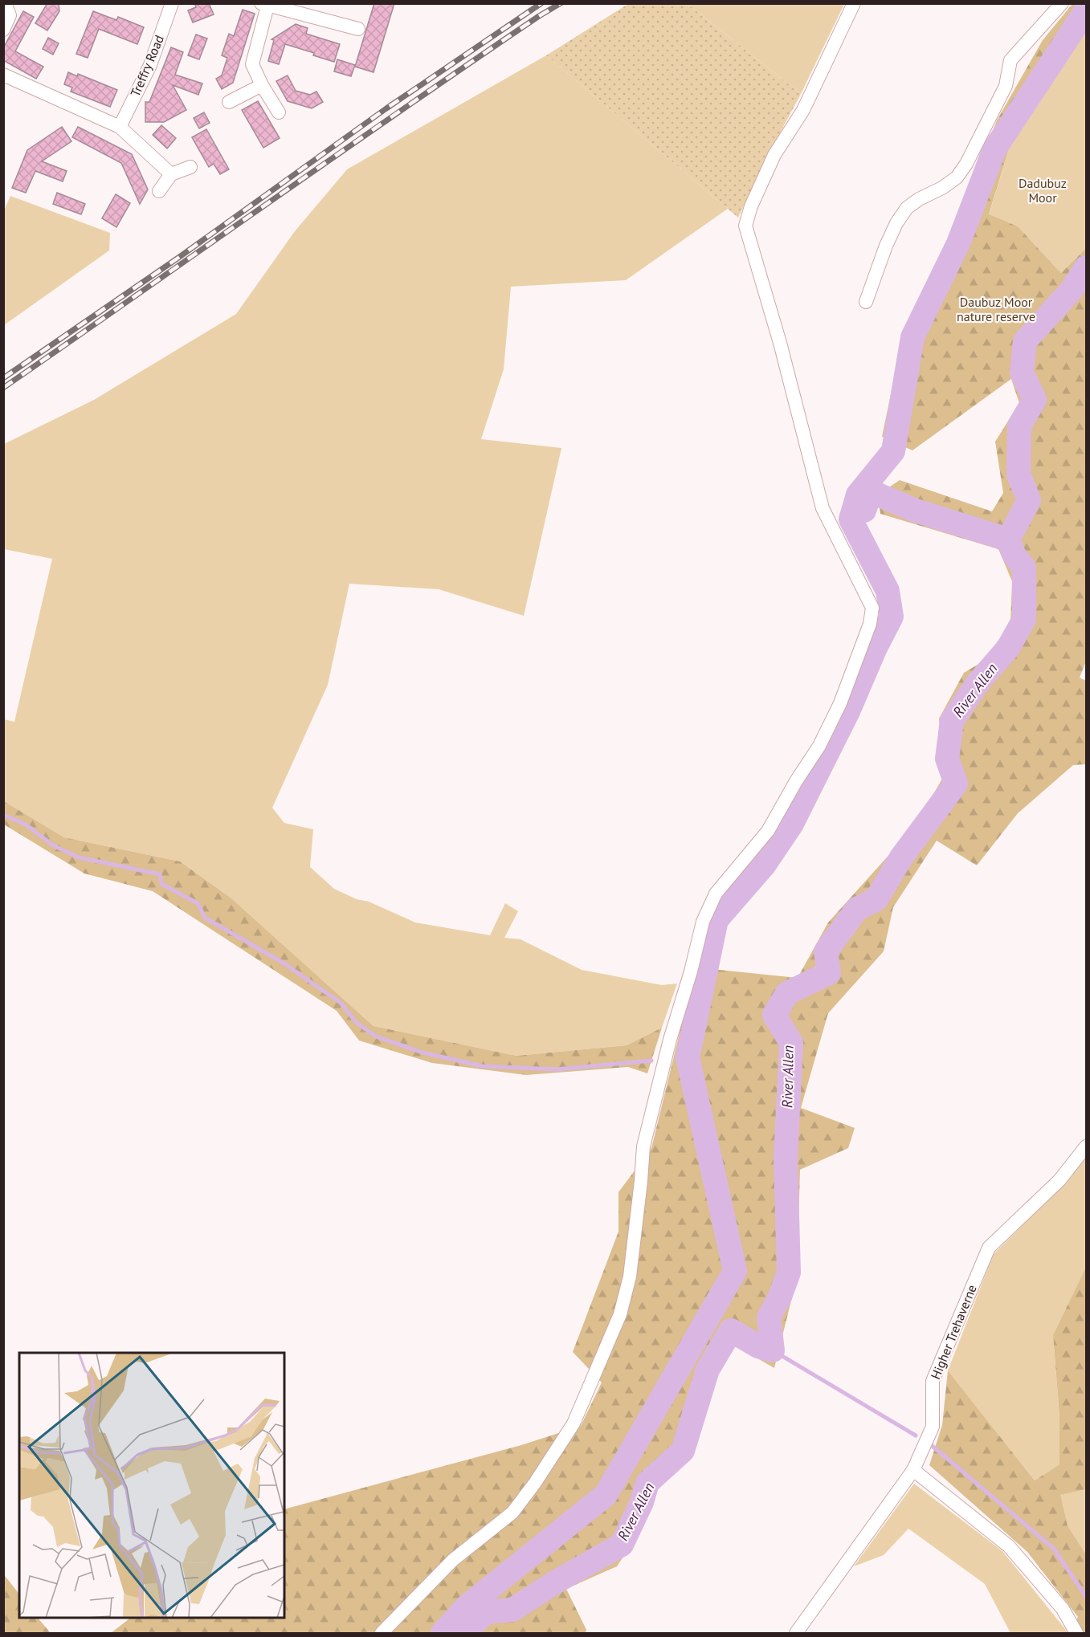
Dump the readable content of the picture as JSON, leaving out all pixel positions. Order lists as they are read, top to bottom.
{
  "streets": {
    "street": ["Treffry Road", "Higher Trehaverne"]
  },
  "water": ["River Allen"],
  "parks": ["Dadubuz Moor", "Daubuz Moor nature reserve"]
}
